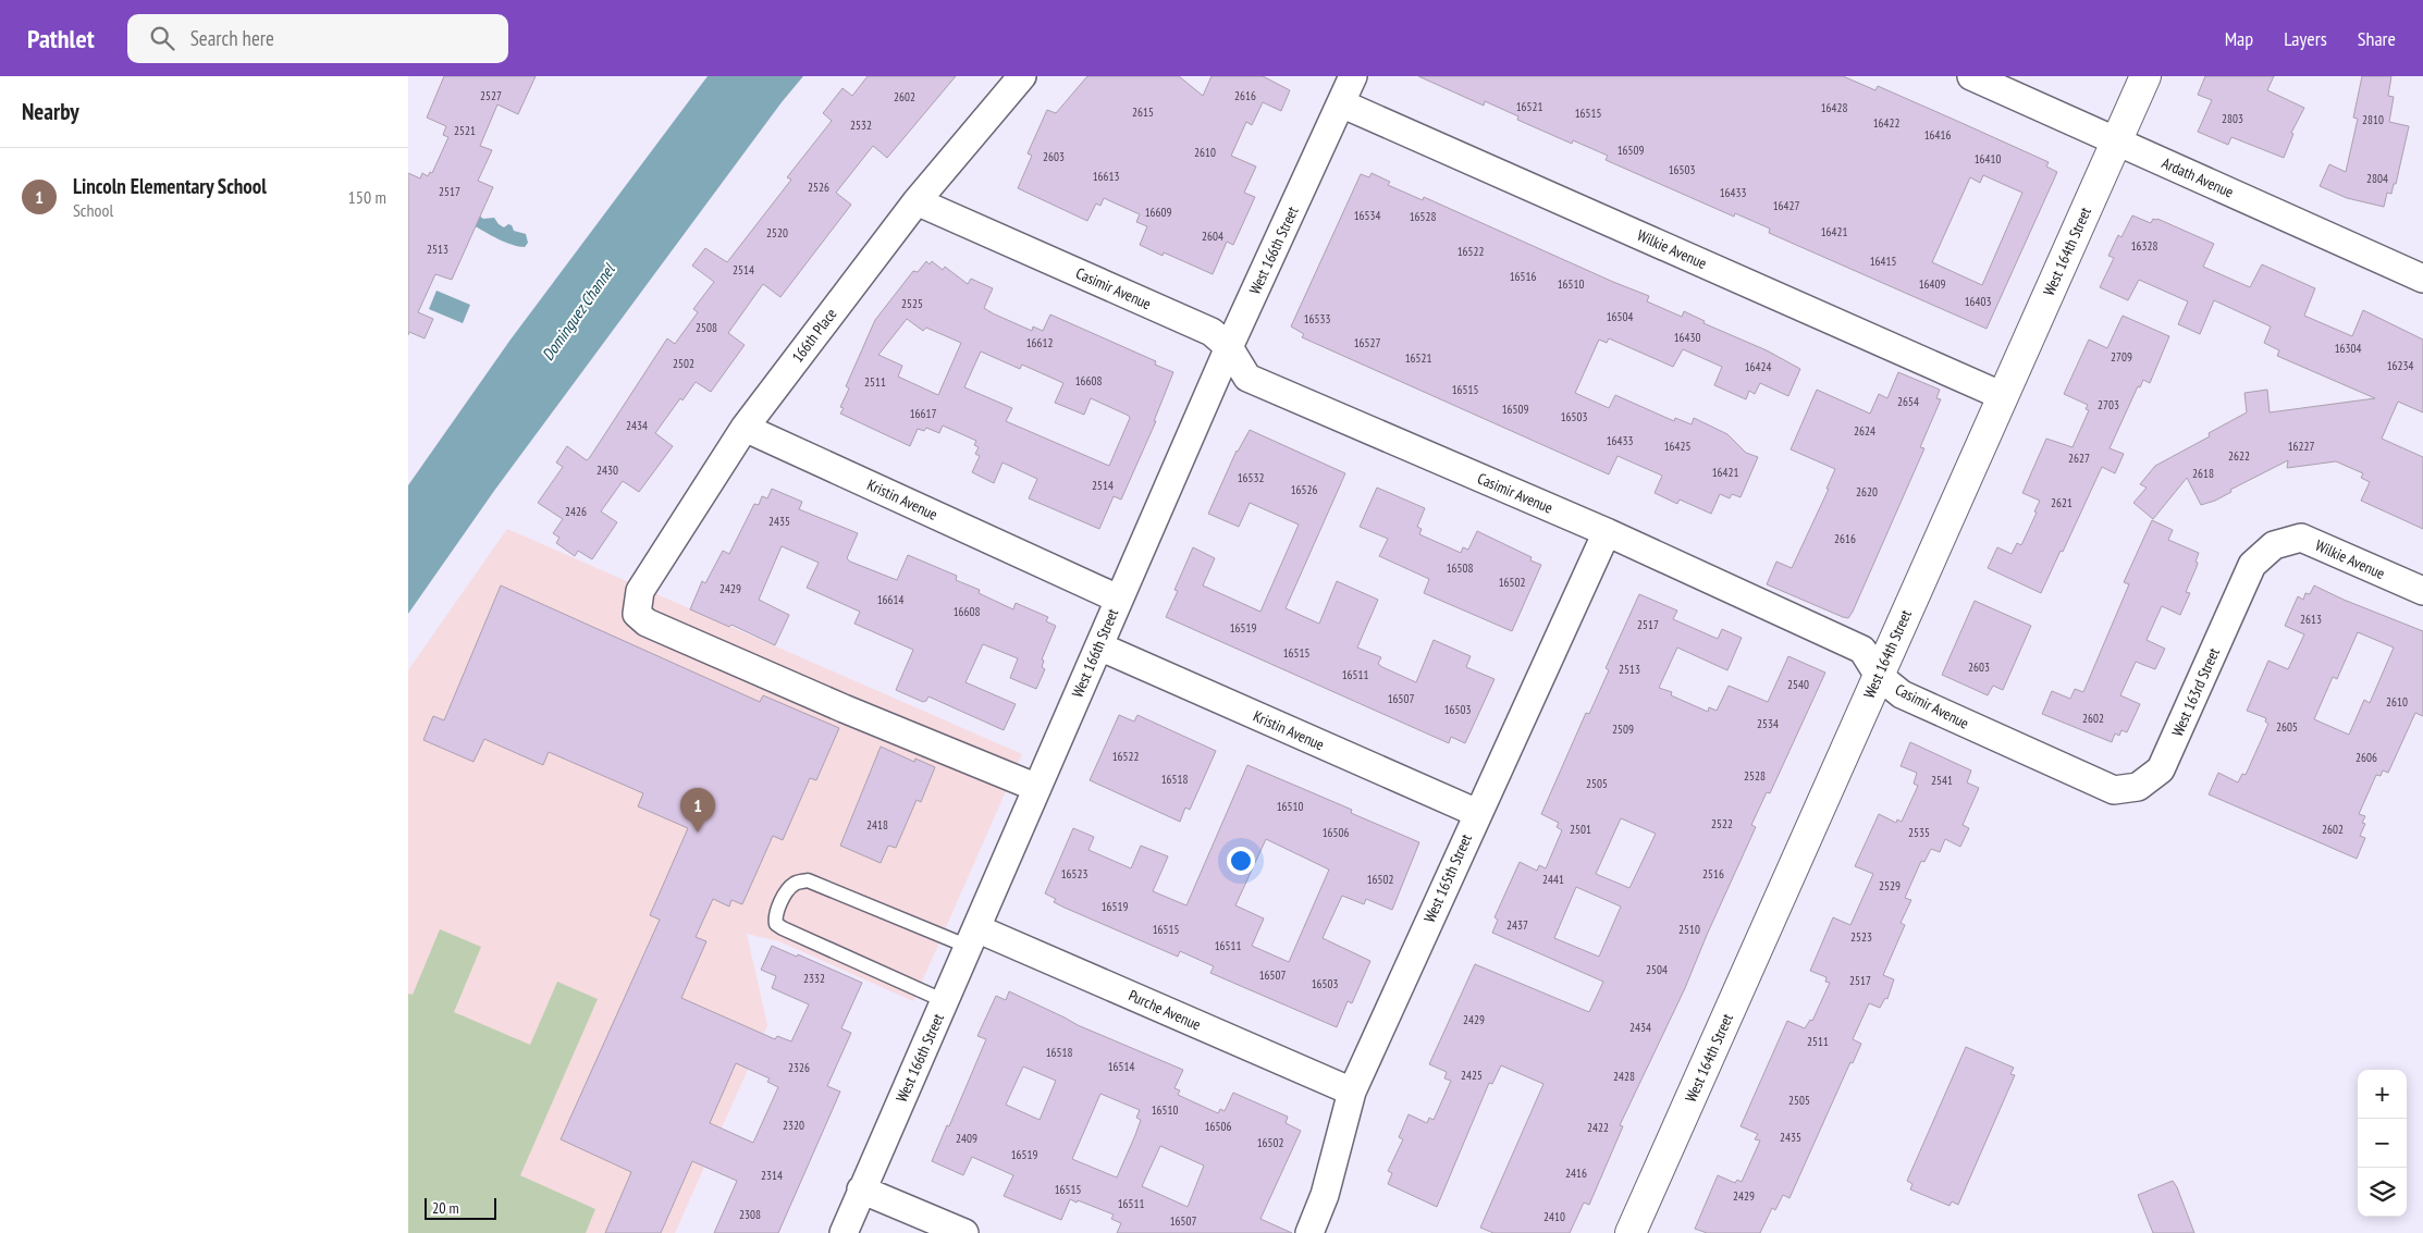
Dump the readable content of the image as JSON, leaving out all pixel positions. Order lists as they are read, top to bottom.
{
  "streets": {
    "street": [
      "Ardath Avenue",
      "Wilkie Avenue",
      "West 166th Street",
      "West 164th Street",
      "Casimir Avenue",
      "166th Place",
      "Kristin Avenue",
      "West 163rd Street",
      "West 165th Street",
      "Purche Avenue"
    ]
  },
  "crossings": [
    ["Ardath Avenue", "West 164th Street"],
    ["Wilkie Avenue", "West 166th Street"],
    ["Wilkie Avenue", "West 164th Street"],
    ["Wilkie Avenue", "West 163rd Street"],
    ["West 166th Street", "Casimir Avenue"],
    ["West 166th Street", "166th Place"],
    ["West 166th Street", "Kristin Avenue"],
    ["West 166th Street", "Purche Avenue"],
    ["West 164th Street", "Casimir Avenue"],
    ["Casimir Avenue", "166th Place"],
    ["Casimir Avenue", "West 163rd Street"],
    ["Casimir Avenue", "West 165th Street"],
    ["166th Place", "Kristin Avenue"],
    ["Kristin Avenue", "West 165th Street"],
    ["West 165th Street", "Purche Avenue"]
  ],
  "water": ["Dominguez Channel"],
  "house_numbers": [
    "2527",
    "2616",
    "2602",
    "16521",
    "16428",
    "2615",
    "16515",
    "2803",
    "2810",
    "16422",
    "2532",
    "2521",
    "16416",
    "16509",
    "2610",
    "2603",
    "16410",
    "16503",
    "16613",
    "2804",
    "2526",
    "2517",
    "16433",
    "16427",
    "16609",
    "16534",
    "16528",
    "16421",
    "2520",
    "2604",
    "16328",
    "2513",
    "16522",
    "16415",
    "2514",
    "16516",
    "16510",
    "16409",
    "16403",
    "2525",
    "16504",
    "16533",
    "2508",
    "16430",
    "16612",
    "16527",
    "16304",
    "2709",
    "16521",
    "2502",
    "16234",
    "16424",
    "16608",
    "2511",
    "16515",
    "2654",
    "2703",
    "16509",
    "16617",
    "16503",
    "2434",
    "2624",
    "16433",
    "16425",
    "16227",
    "2622",
    "2627",
    "2430",
    "16421",
    "2618",
    "16532",
    "2514",
    "16526",
    "2620",
    "2621",
    "2426",
    "2435",
    "2616",
    "16508",
    "16502",
    "2429",
    "16614",
    "16608",
    "2613",
    "2517",
    "16519",
    "16515",
    "2603",
    "2513",
    "16511",
    "2540",
    "16507",
    "2610",
    "16503",
    "2602",
    "2534",
    "2605",
    "2509",
    "16522",
    "2606",
    "2528",
    "16518",
    "2541",
    "2505",
    "16510",
    "2522",
    "2418",
    "2501",
    "2602",
    "16506",
    "2535",
    "16523",
    "2516",
    "16502",
    "2441",
    "2529",
    "16519",
    "2437",
    "16515",
    "2510",
    "2523",
    "16511",
    "2504",
    "16507",
    "2332",
    "2517",
    "16503",
    "2429",
    "2434",
    "2511",
    "16518",
    "16514",
    "2326",
    "2425",
    "2428",
    "2505",
    "16510",
    "2320",
    "16506",
    "2422",
    "2435",
    "2409",
    "16502",
    "16519",
    "2416",
    "2314",
    "16515",
    "2429",
    "16511",
    "2308",
    "2410",
    "16507"
  ],
  "scale_bar": "20 m",
  "page": {
    "header": "Pathlet",
    "search": "Search here",
    "nav": ["Map", "Layers", "Share"],
    "heading": "Nearby",
    "list": [
      {
        "mark": "1",
        "name": "Lincoln Elementary School",
        "note": "School",
        "value": "150 m"
      }
    ],
    "pins": "1",
    "map_buttons": ["+", "−"],
    "scale": "20 m"
  }
}
